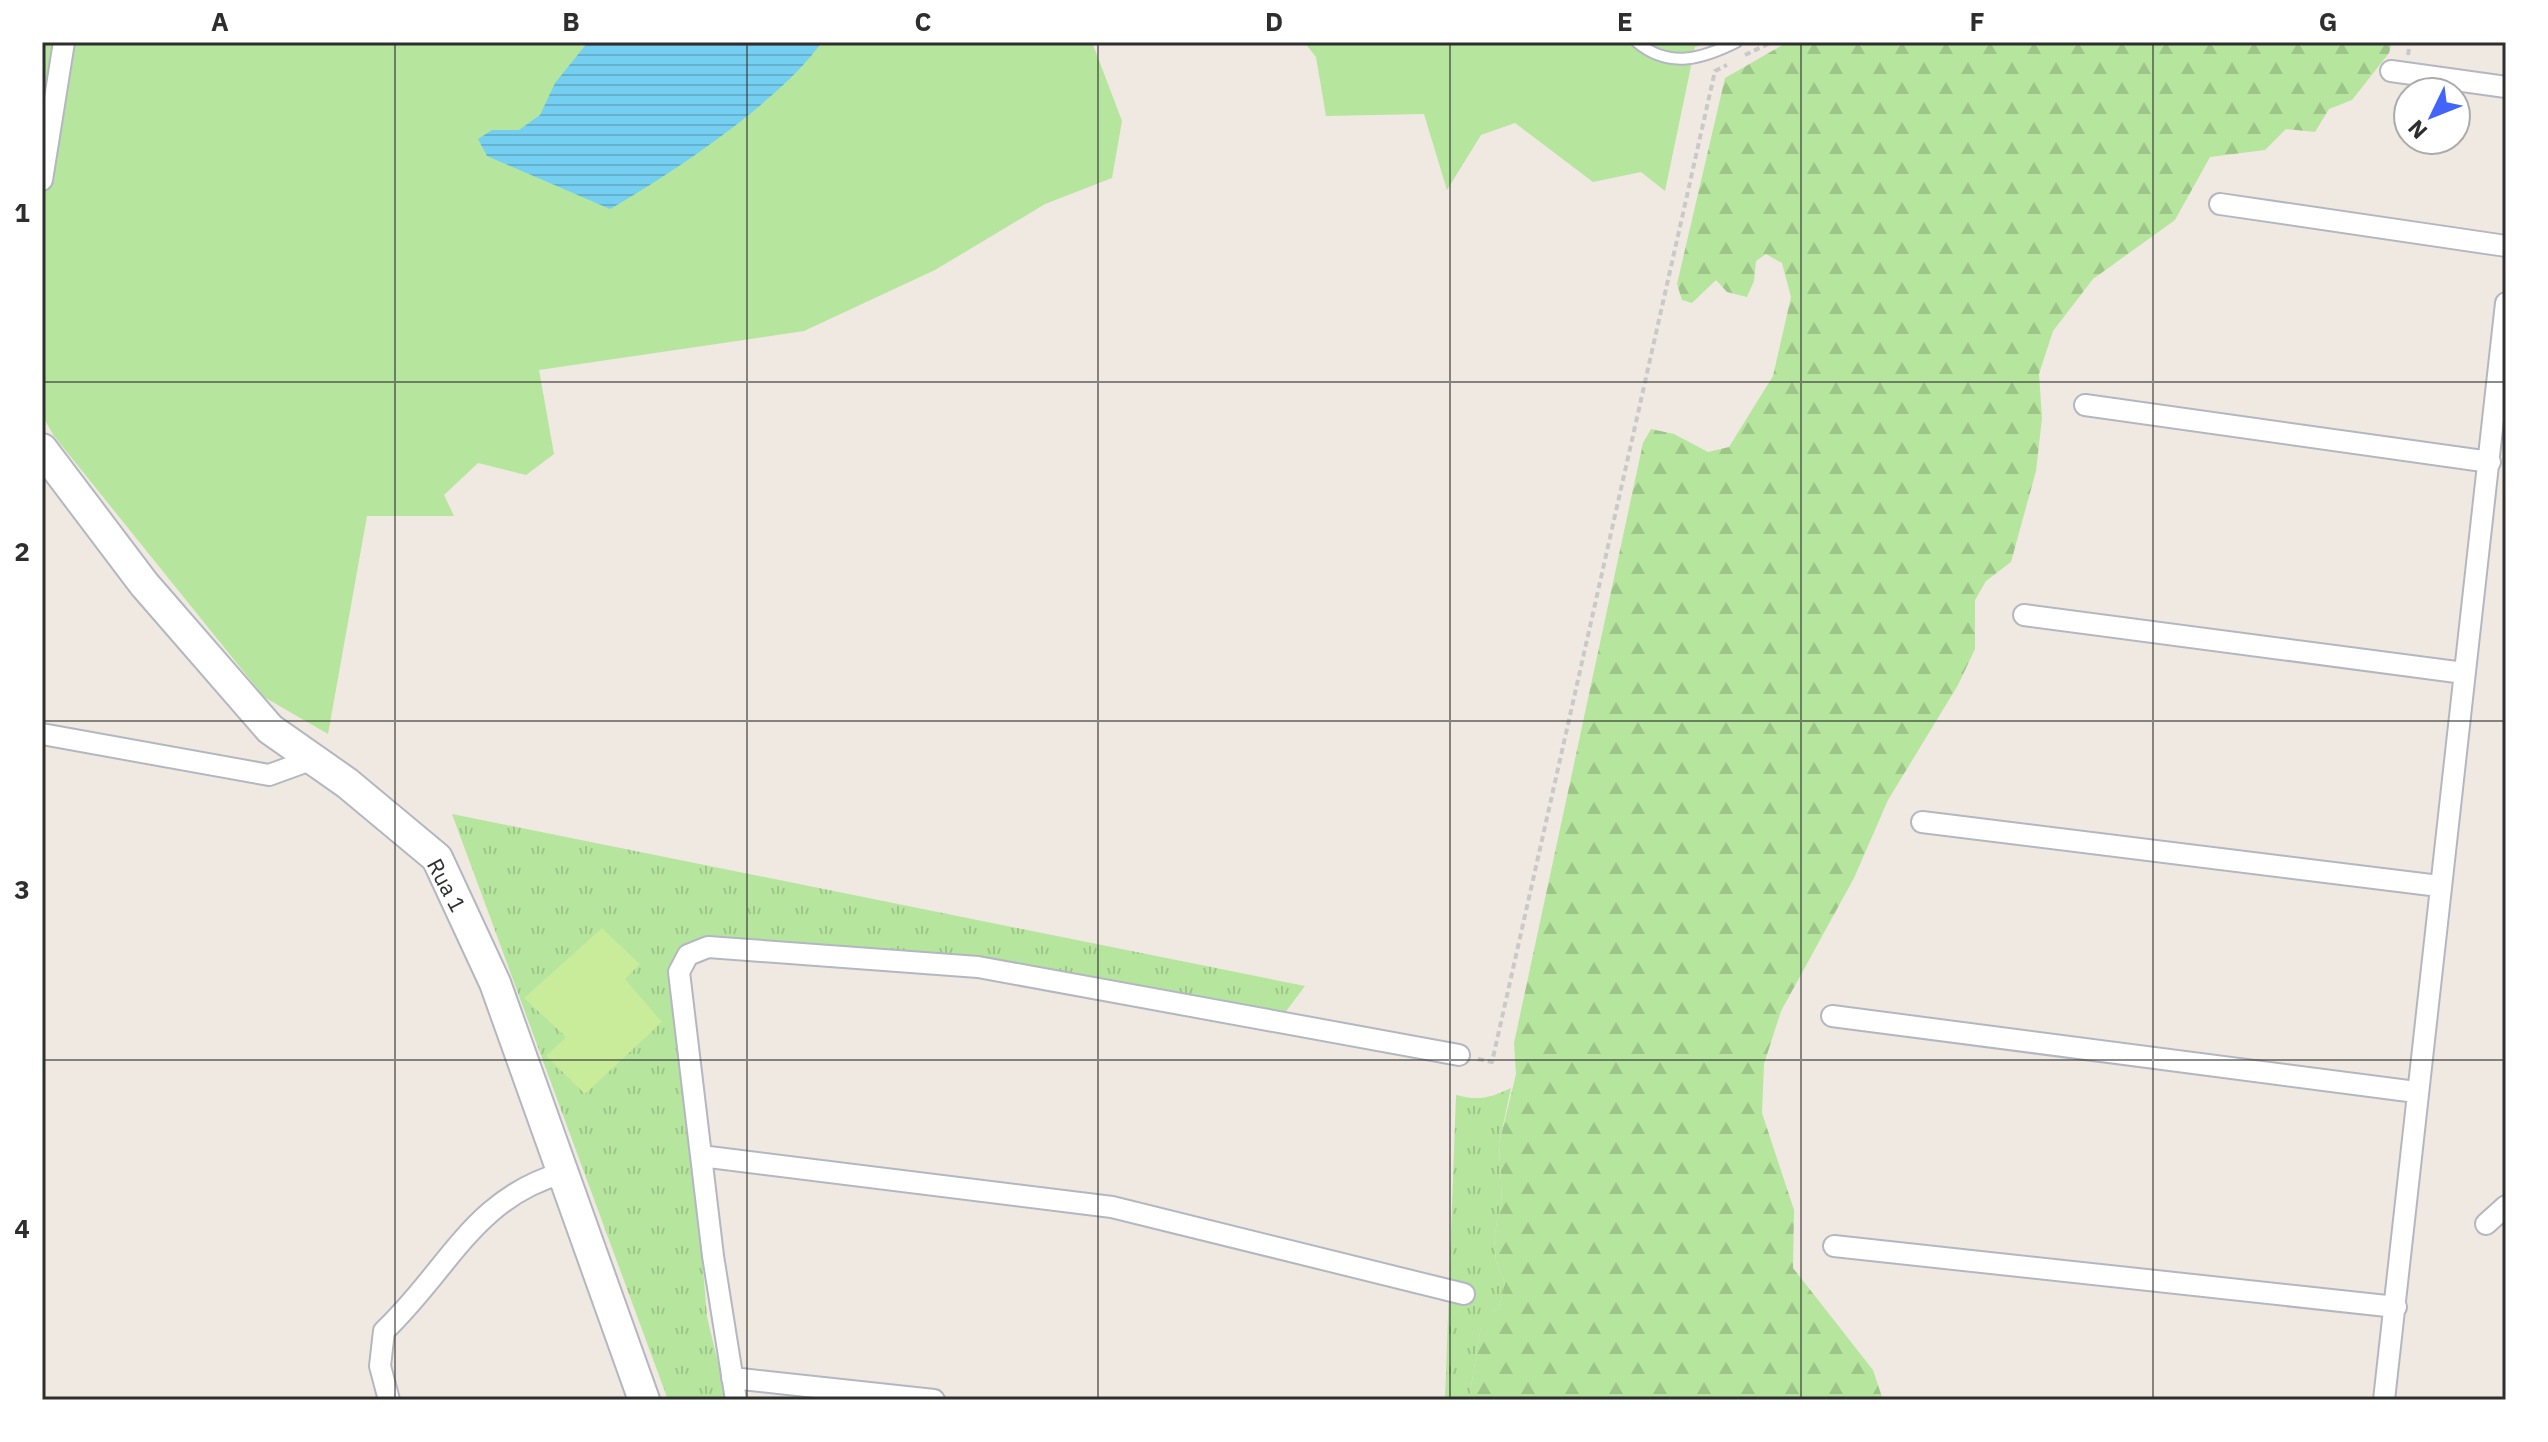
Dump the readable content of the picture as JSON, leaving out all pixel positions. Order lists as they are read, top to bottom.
{
  "streets": {
    "street": ["Rua 1"]
  },
  "north": "bottom left",
  "grid": {
    "columns": [
      "A",
      "B",
      "C",
      "D",
      "E",
      "F",
      "G"
    ],
    "rows": [
      "1",
      "2",
      "3",
      "4"
    ]
  }
}
